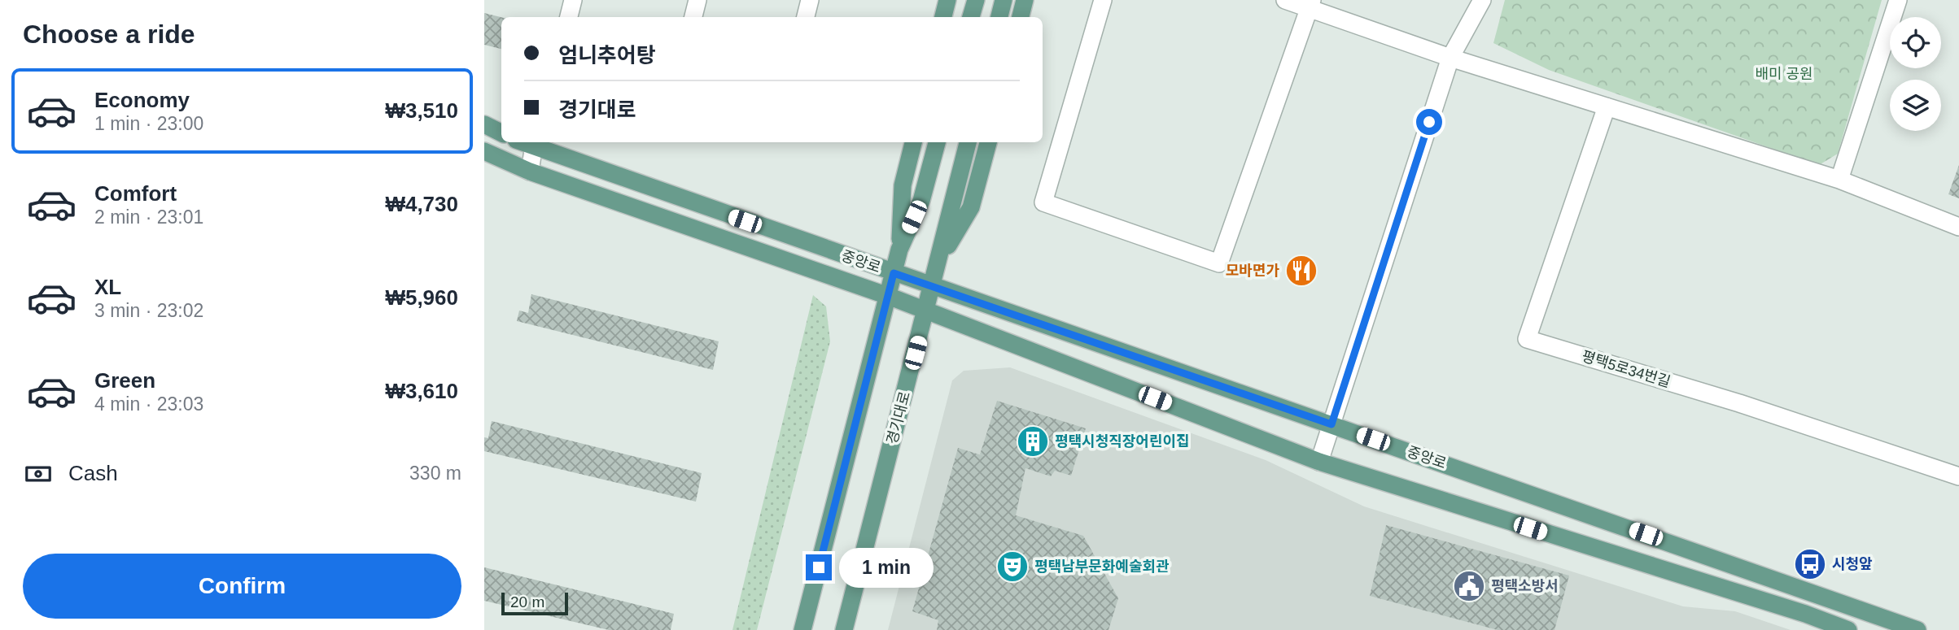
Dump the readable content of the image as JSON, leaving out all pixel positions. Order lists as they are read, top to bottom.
{
  "streets": {
    "main road": ["중앙로", "경기대로"],
    "street": ["평택5로34번길"]
  },
  "crossings": [
    ["중앙로", "경기대로"]
  ],
  "parks": ["배미 공원"],
  "places": {
    "restaurant": ["모바면가"],
    "building": ["평택시청직장어린이집"],
    "bus stop": ["시청앞"],
    "theatre": ["평택남부문화예술회관"],
    "public building": ["평택소방서"]
  },
  "scale_bar": "20 m",
  "page": {
    "heading": "Choose a ride",
    "banner": ["엄니추어탕", "경기대로"],
    "list": [
      {
        "name": "Economy",
        "note": "1 min · 23:00",
        "value": "₩3,510"
      },
      {
        "name": "Comfort",
        "note": "2 min · 23:01",
        "value": "₩4,730"
      },
      {
        "name": "XL",
        "note": "3 min · 23:02",
        "value": "₩5,960"
      },
      {
        "name": "Green",
        "note": "4 min · 23:03",
        "value": "₩3,610"
      }
    ],
    "pay": ["Cash", "330 m"],
    "buttons": "Confirm",
    "bubble": "1 min",
    "scale": "20 m"
  }
}
